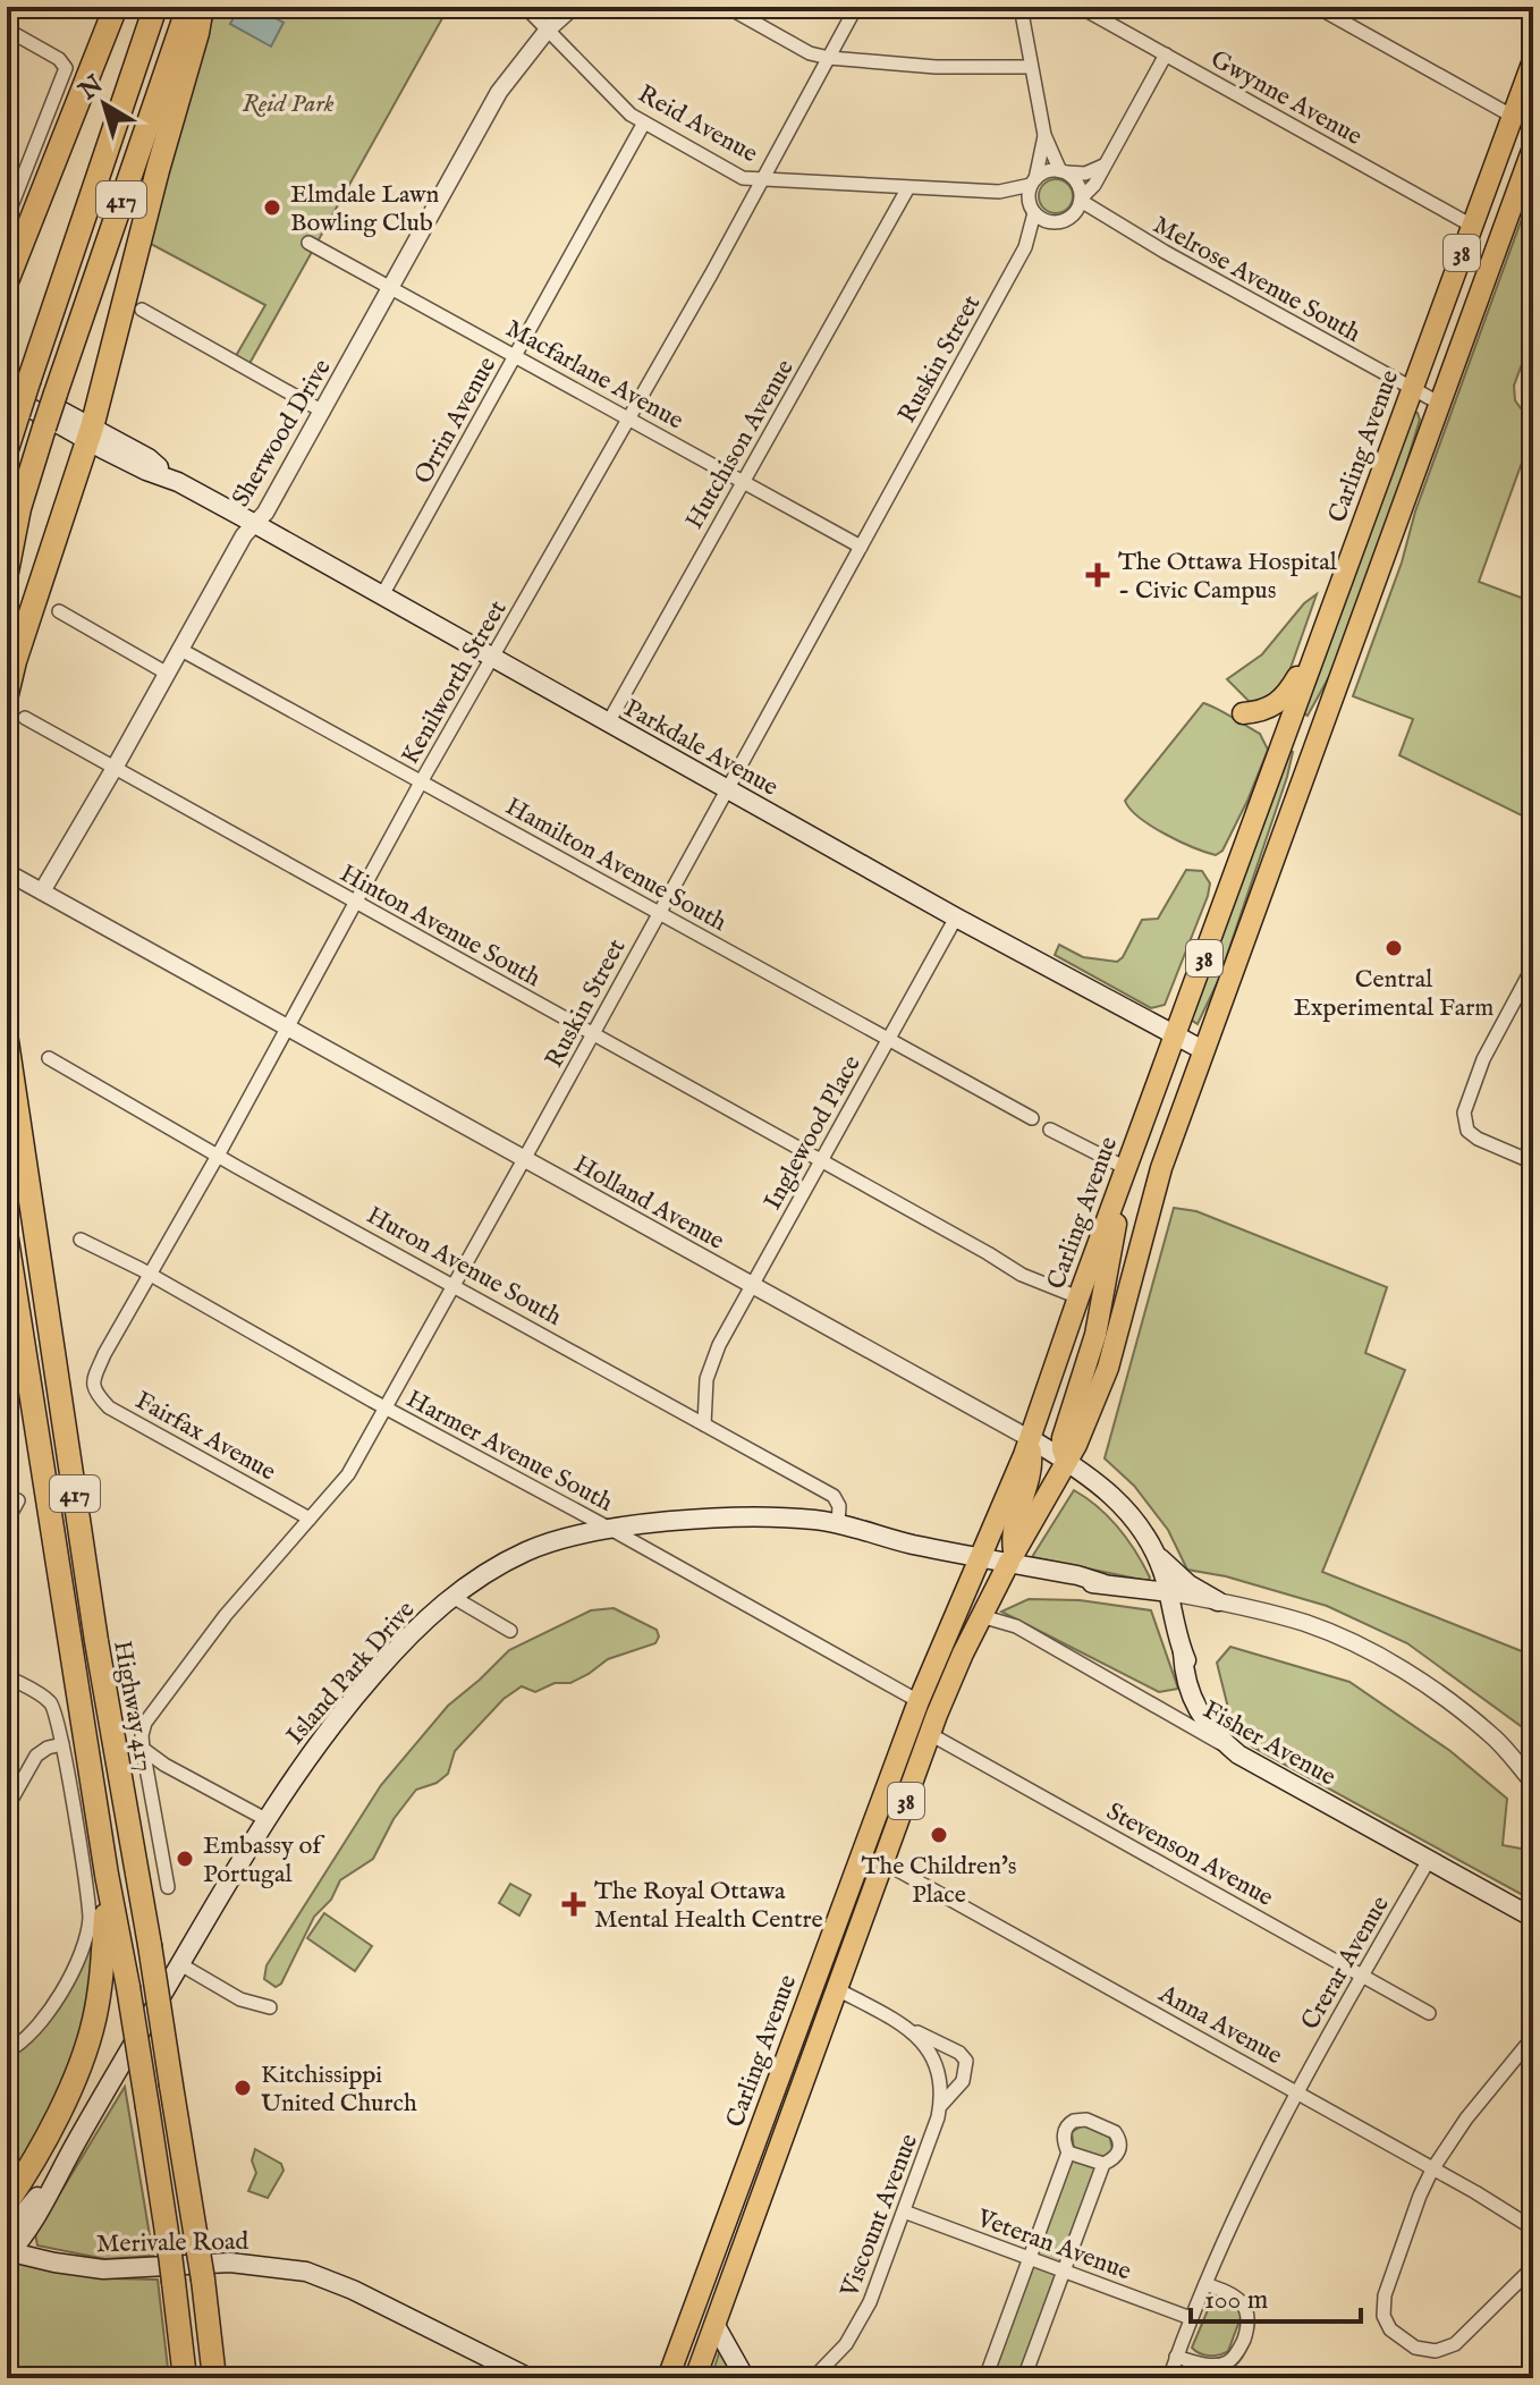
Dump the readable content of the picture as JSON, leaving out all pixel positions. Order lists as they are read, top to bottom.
{
  "streets": {
    "highway": ["417", "Highway 417"],
    "main road": [
      "38",
      "Carling Avenue",
      "Parkdale Avenue",
      "Holland Avenue",
      "Island Park Drive",
      "Fisher Avenue",
      "Merivale Road"
    ],
    "street": [
      "Gwynne Avenue",
      "Reid Avenue",
      "Melrose Avenue South",
      "Ruskin Street",
      "Macfarlane Avenue",
      "Orrin Avenue",
      "Sherwood Drive",
      "Hutchison Avenue",
      "Kenilworth Street",
      "Hamilton Avenue South",
      "Hinton Avenue South",
      "Inglewood Place",
      "Huron Avenue South",
      "Fairfax Avenue",
      "Harmer Avenue South",
      "Stevenson Avenue",
      "Crerar Avenue",
      "Anna Avenue",
      "Viscount Avenue",
      "Veteran Avenue"
    ]
  },
  "crossings": [
    ["Gwynne Avenue", "Carling Avenue"],
    ["Reid Avenue", "Melrose Avenue South"],
    ["Reid Avenue", "Ruskin Street"],
    ["Reid Avenue", "Orrin Avenue"],
    ["Reid Avenue", "Sherwood Drive"],
    ["Reid Avenue", "Hutchison Avenue"],
    ["Reid Avenue", "Kenilworth Street"],
    ["417", "Parkdale Avenue"],
    ["Melrose Avenue South", "Ruskin Street"],
    ["Melrose Avenue South", "Carling Avenue"],
    ["Ruskin Street", "Macfarlane Avenue"],
    ["Ruskin Street", "Parkdale Avenue"],
    ["Ruskin Street", "Hamilton Avenue South"],
    ["Ruskin Street", "Hinton Avenue South"],
    ["Ruskin Street", "Holland Avenue"],
    ["Ruskin Street", "Huron Avenue South"],
    ["Ruskin Street", "Fairfax Avenue"],
    ["Ruskin Street", "Harmer Avenue South"],
    ["Macfarlane Avenue", "Orrin Avenue"],
    ["Macfarlane Avenue", "Sherwood Drive"],
    ["Macfarlane Avenue", "Hutchison Avenue"],
    ["Macfarlane Avenue", "Kenilworth Street"],
    ["Orrin Avenue", "Parkdale Avenue"],
    ["Sherwood Drive", "Parkdale Avenue"],
    ["Sherwood Drive", "Hamilton Avenue South"],
    ["Sherwood Drive", "Hinton Avenue South"],
    ["Sherwood Drive", "Holland Avenue"],
    ["Hutchison Avenue", "Parkdale Avenue"],
    ["Carling Avenue", "Parkdale Avenue"],
    ["Carling Avenue", "Hinton Avenue South"],
    ["Carling Avenue", "Holland Avenue"],
    ["Carling Avenue", "Harmer Avenue South"],
    ["Carling Avenue", "Island Park Drive"],
    ["Carling Avenue", "Fisher Avenue"],
    ["Carling Avenue", "Stevenson Avenue"],
    ["Carling Avenue", "Anna Avenue"],
    ["Carling Avenue", "Viscount Avenue"],
    ["Kenilworth Street", "Parkdale Avenue"],
    ["Kenilworth Street", "Hamilton Avenue South"],
    ["Kenilworth Street", "Hinton Avenue South"],
    ["Kenilworth Street", "Holland Avenue"],
    ["Kenilworth Street", "Huron Avenue South"],
    ["Kenilworth Street", "Fairfax Avenue"],
    ["Kenilworth Street", "Harmer Avenue South"],
    ["Parkdale Avenue", "Inglewood Place"],
    ["Hamilton Avenue South", "Inglewood Place"],
    ["Hinton Avenue South", "Inglewood Place"],
    ["Inglewood Place", "Holland Avenue"],
    ["Inglewood Place", "Huron Avenue South"],
    ["Holland Avenue", "Island Park Drive"],
    ["Holland Avenue", "Fisher Avenue"],
    ["Huron Avenue South", "Island Park Drive"],
    ["Harmer Avenue South", "Island Park Drive"],
    ["Island Park Drive", "Merivale Road"],
    ["Fisher Avenue", "Crerar Avenue"],
    ["Stevenson Avenue", "Crerar Avenue"],
    ["Crerar Avenue", "Anna Avenue"],
    ["Crerar Avenue", "Veteran Avenue"],
    ["Viscount Avenue", "Veteran Avenue"]
  ],
  "parks": ["Reid Park"],
  "places": {
    "other": [
      "Elmdale Lawn Bowling Club",
      "Central Experimental Farm",
      "The Children's Place",
      "Embassy of Portugal",
      "Kitchissippi United Church"
    ],
    "health": ["The Ottawa Hospital - Civic Campus", "The Royal Ottawa Mental Health Centre"]
  },
  "scale_bar": "100 m",
  "north": "top left"
}
